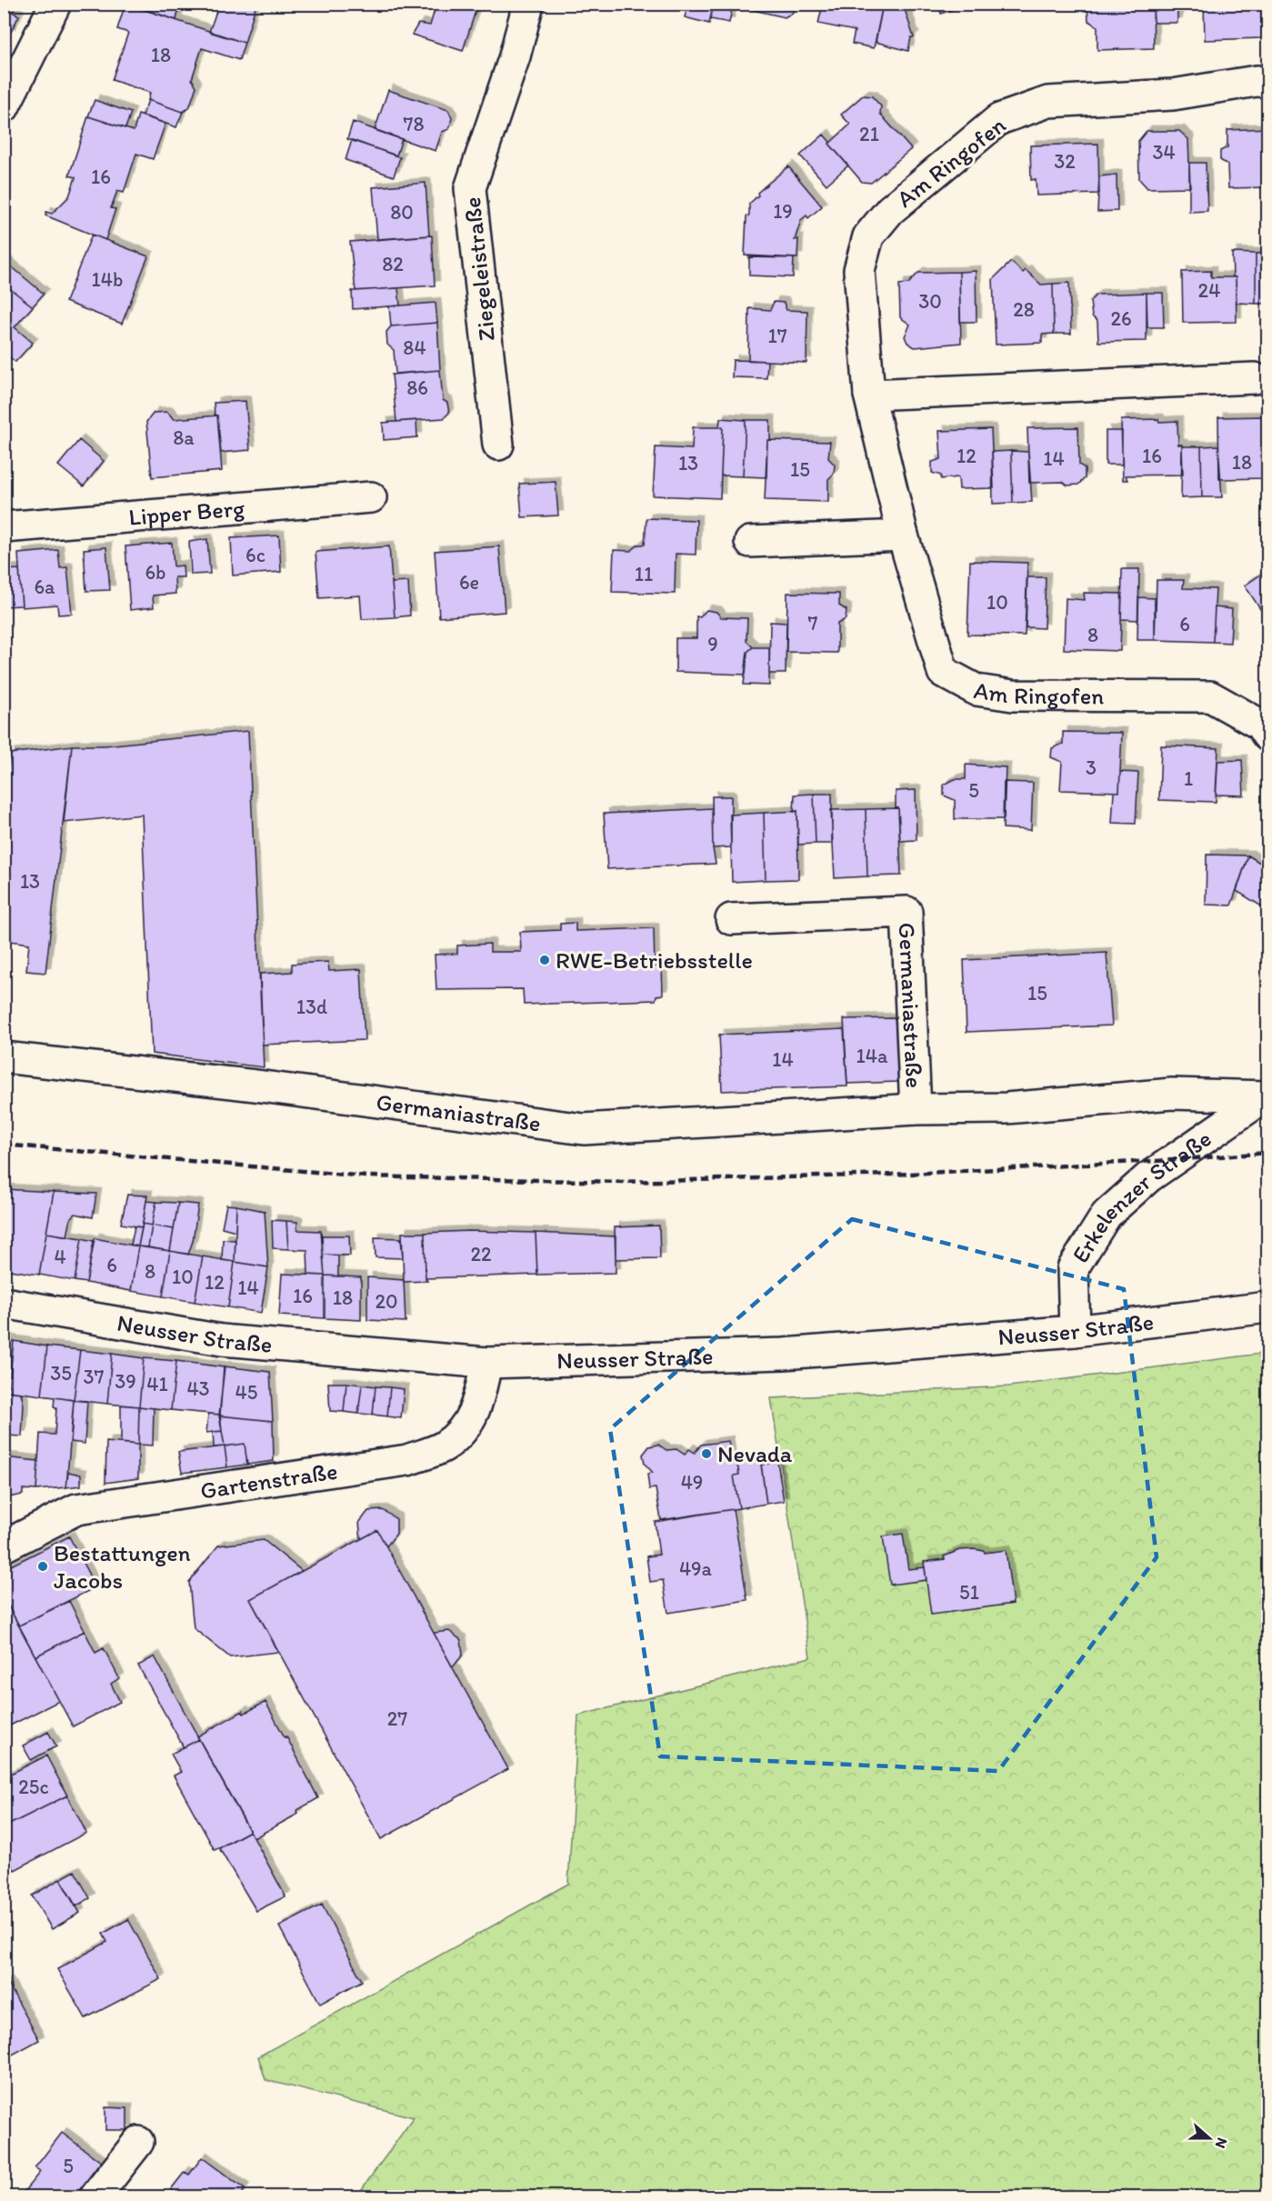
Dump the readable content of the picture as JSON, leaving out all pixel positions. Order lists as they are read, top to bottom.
{
  "streets": {
    "street": [
      "Am Ringofen",
      "Ziegeleistraße",
      "Lipper Berg",
      "Germaniastraße",
      "Erkelenzer Straße",
      "Neusser Straße",
      "Gartenstraße"
    ]
  },
  "crossings": [
    ["Germaniastraße", "Erkelenzer Straße"],
    ["Erkelenzer Straße", "Neusser Straße"],
    ["Neusser Straße", "Gartenstraße"]
  ],
  "places": ["RWE-Betriebsstelle", "Nevada", "Bestattungen Jacobs"],
  "house_numbers": [
    "18",
    "78",
    "21",
    "34",
    "32",
    "16",
    "19",
    "80",
    "82",
    "14b",
    "24",
    "30",
    "28",
    "26",
    "17",
    "84",
    "86",
    "8a",
    "12",
    "16",
    "14",
    "18",
    "13",
    "15",
    "6c",
    "6b",
    "11",
    "6e",
    "6a",
    "10",
    "7",
    "6",
    "8",
    "9",
    "3",
    "1",
    "5",
    "13",
    "15",
    "13d",
    "14a",
    "14",
    "22",
    "4",
    "6",
    "8",
    "10",
    "12",
    "14",
    "16",
    "18",
    "20",
    "35",
    "37",
    "39",
    "41",
    "43",
    "45",
    "49",
    "49a",
    "51",
    "27",
    "25c",
    "5"
  ],
  "north": "right"
}
